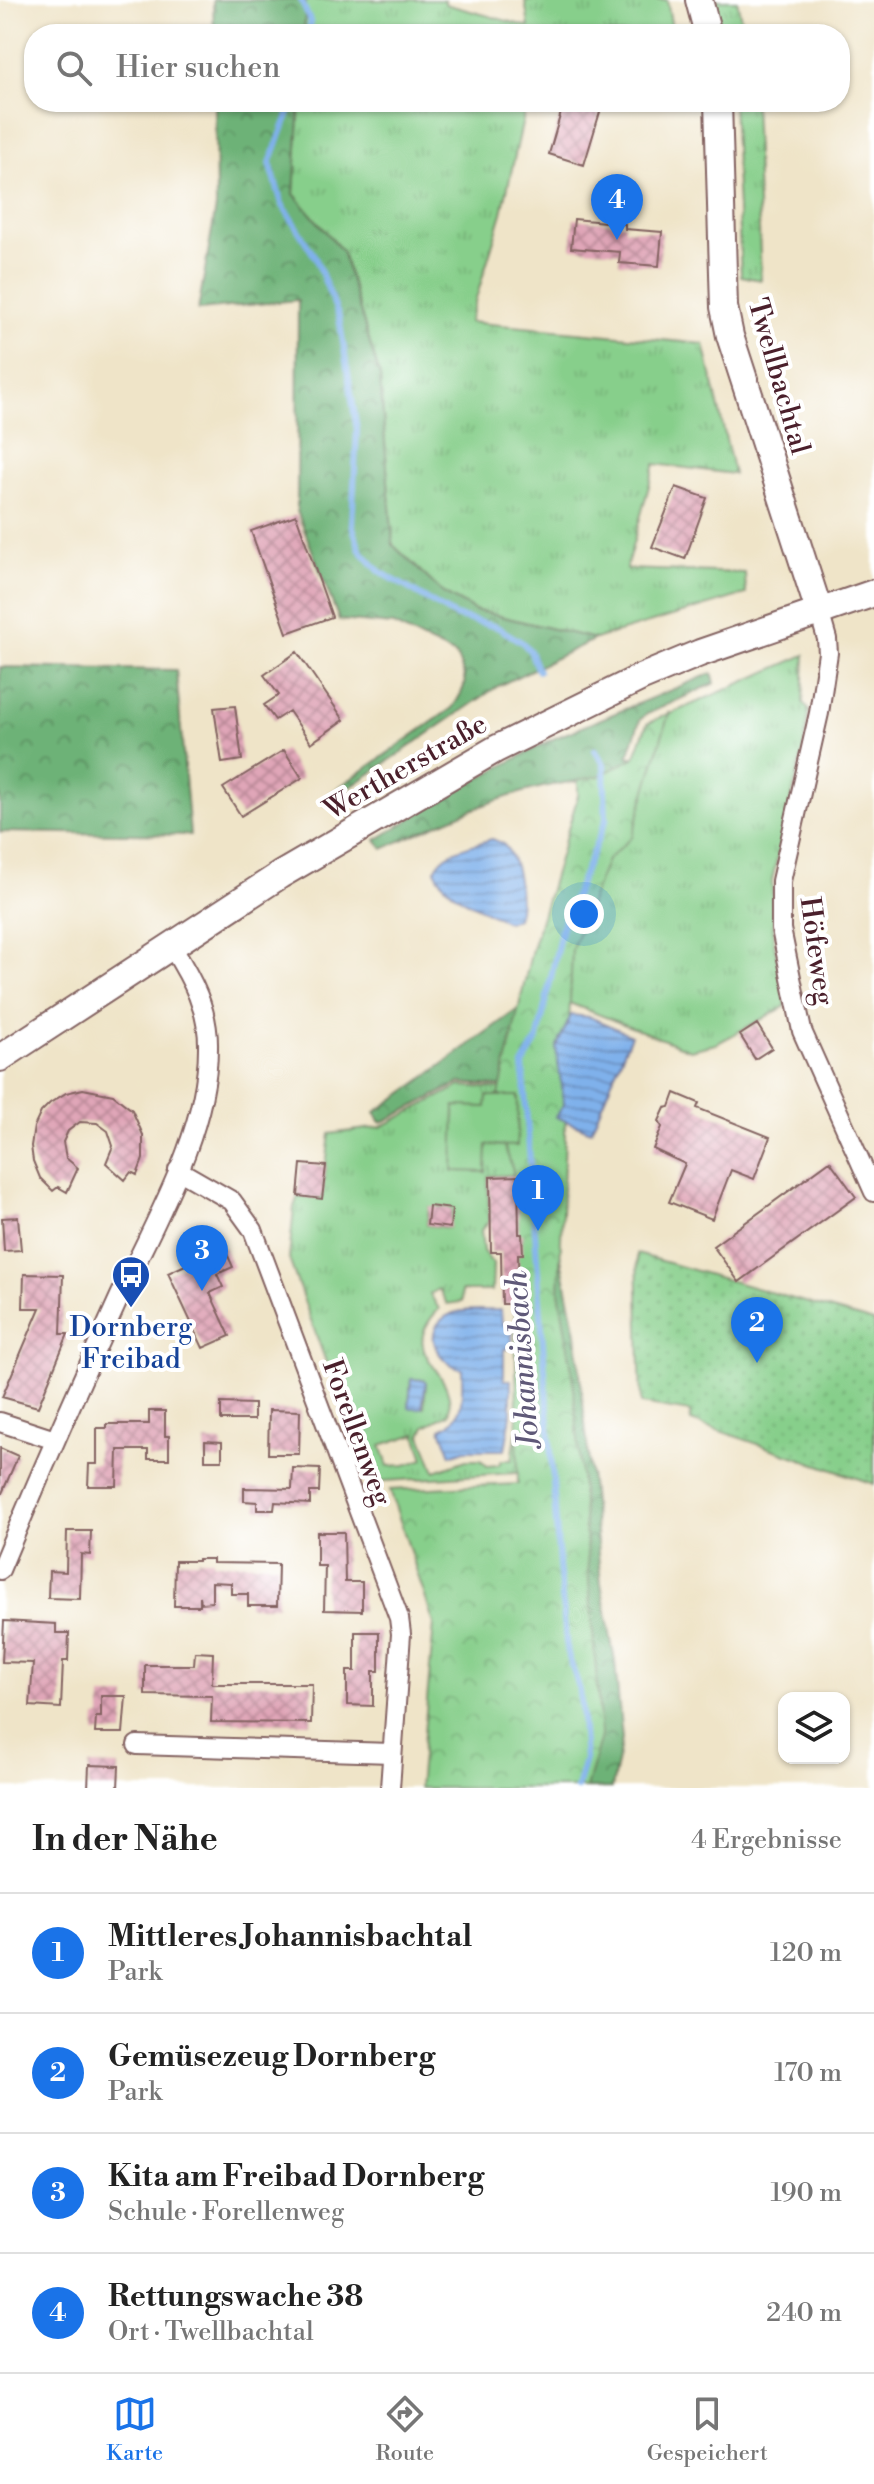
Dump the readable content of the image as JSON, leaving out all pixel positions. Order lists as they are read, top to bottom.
{
  "streets": {
    "main road": ["Twellbachtal", "Wertherstraße"],
    "street": ["Höfeweg", "Forellenweg"]
  },
  "crossings": [
    ["Twellbachtal", "Wertherstraße"],
    ["Twellbachtal", "Höfeweg"],
    ["Wertherstraße", "Höfeweg"]
  ],
  "water": ["Johannisbach"],
  "places": {
    "bus stop": ["Dornberg Freibad"]
  },
  "page": {
    "search": "Hier suchen",
    "pins": [
      "4",
      "1",
      "3",
      "2"
    ],
    "heading": ["In der Nähe", "4 Ergebnisse"],
    "list": [
      {
        "mark": "1",
        "name": "Mittleres Johannisbachtal",
        "note": "Park",
        "value": "120 m"
      },
      {
        "mark": "2",
        "name": "Gemüsezeug Dornberg",
        "note": "Park",
        "value": "170 m"
      },
      {
        "mark": "3",
        "name": "Kita am Freibad Dornberg",
        "note": "Schule · Forellenweg",
        "value": "190 m"
      },
      {
        "mark": "4",
        "name": "Rettungswache 38",
        "note": "Ort · Twellbachtal",
        "value": "240 m"
      }
    ],
    "nav": ["Karte", "Route", "Gespeichert"]
  }
}
